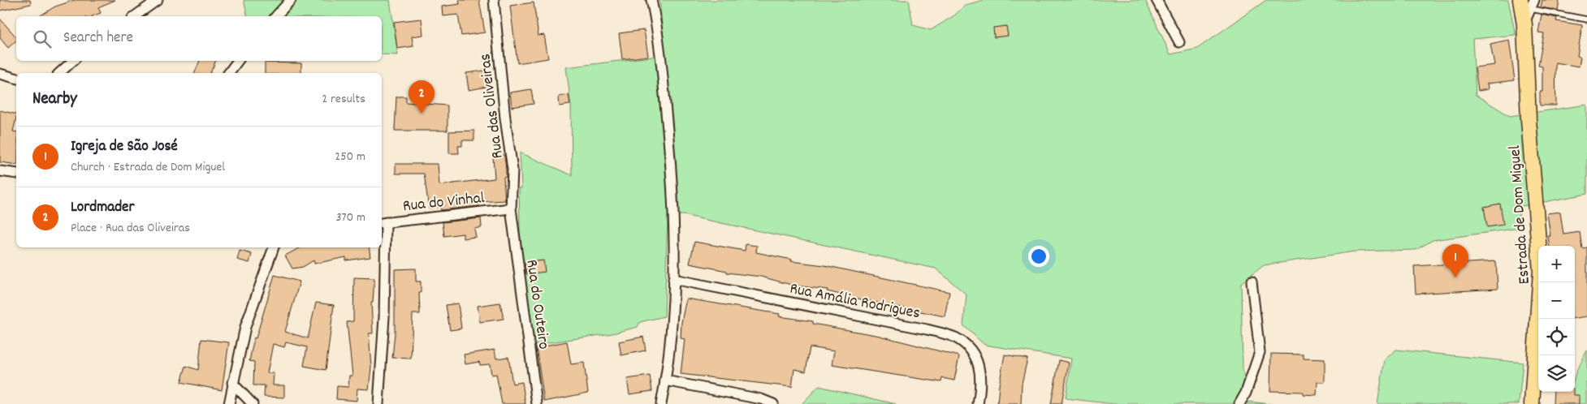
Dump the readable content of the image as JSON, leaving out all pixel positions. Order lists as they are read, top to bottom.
{
  "streets": {
    "main road": ["Estrada de Dom Miguel"],
    "street": [
      "Rua das Oliveiras",
      "Rua do Vinhal",
      "Rua Amália Rodrigues",
      "Rua do Outeiro"
    ]
  },
  "crossings": [
    ["Rua das Oliveiras", "Rua do Vinhal"],
    ["Rua das Oliveiras", "Rua do Outeiro"],
    ["Rua do Vinhal", "Rua do Outeiro"]
  ],
  "page": {
    "search": "Search here",
    "heading": ["Nearby", "2 results"],
    "pins": ["2", "1"],
    "list": [
      {
        "mark": "1",
        "name": "Igreja de São José",
        "note": "Church · Estrada de Dom Miguel",
        "value": "250 m"
      },
      {
        "mark": "2",
        "name": "Lordmader",
        "note": "Place · Rua das Oliveiras",
        "value": "370 m"
      }
    ],
    "map_buttons": ["+", "−"]
  }
}
